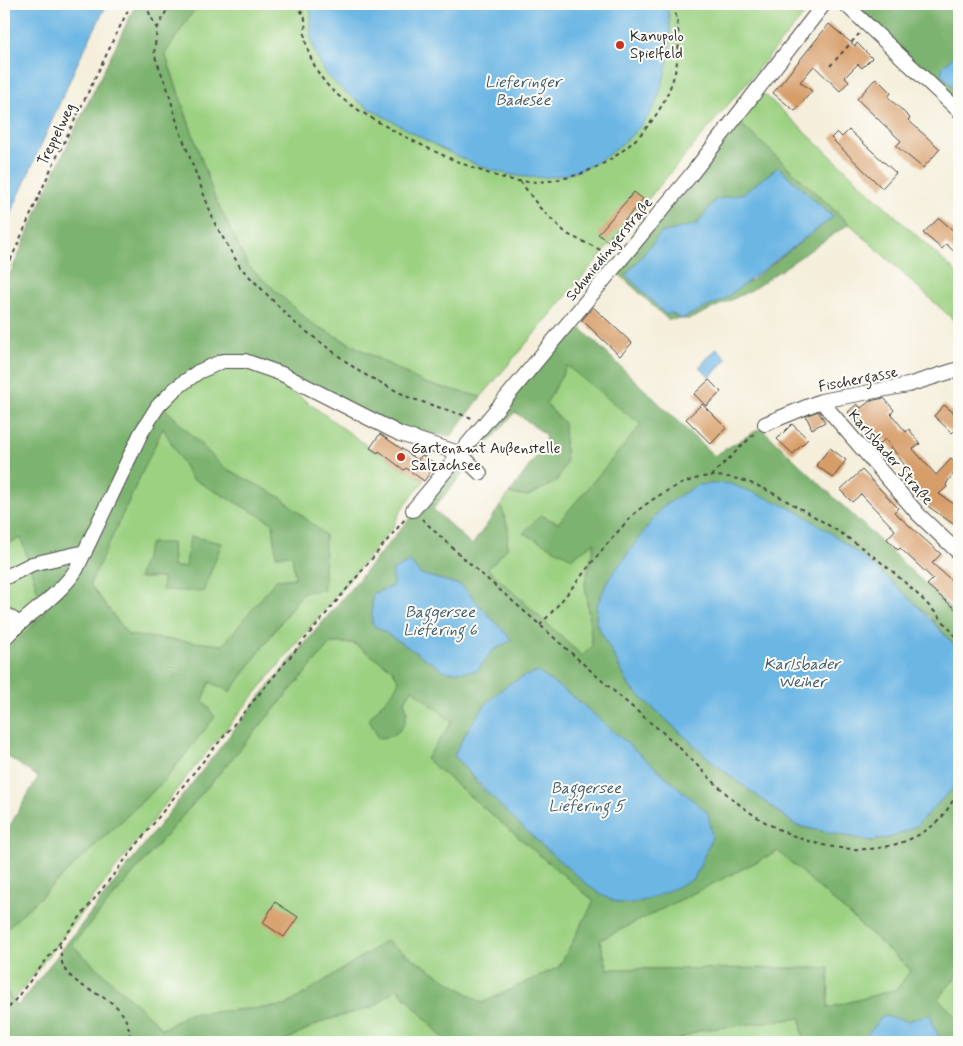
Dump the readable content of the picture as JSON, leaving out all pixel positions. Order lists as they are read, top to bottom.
{
  "streets": {
    "street": ["Schmiedingerstraße", "Fischergasse", "Karlsbader Straße"],
    "path": ["Treppelweg"]
  },
  "crossings": [
    ["Fischergasse", "Karlsbader Straße"]
  ],
  "water": [
    "Lieferinger Badesee",
    "Baggersee Liefering 6",
    "Karlsbader Weiher",
    "Baggersee Liefering 5"
  ],
  "places": ["Kanupolo Spielfeld", "Gartenamt Außenstelle Salzachsee"]
}
